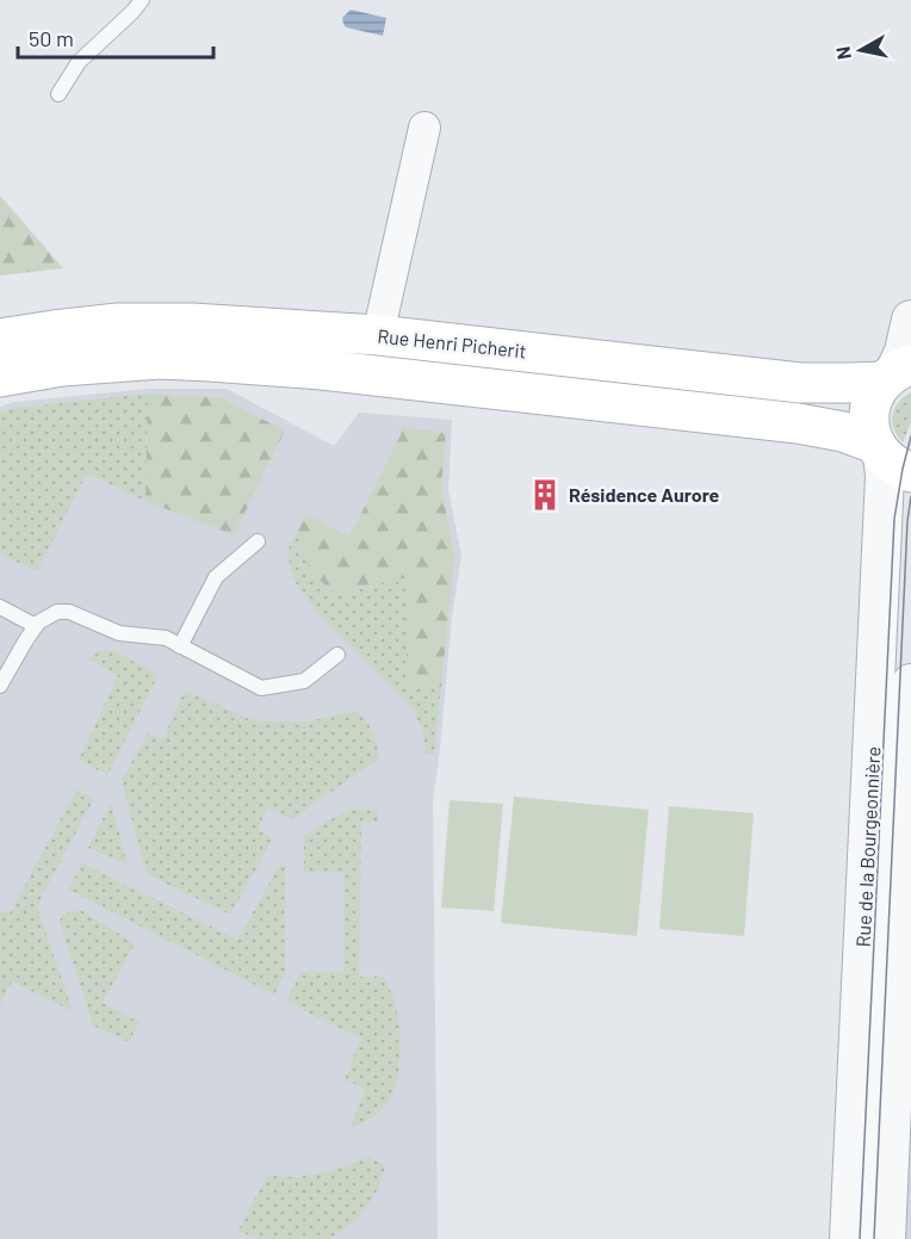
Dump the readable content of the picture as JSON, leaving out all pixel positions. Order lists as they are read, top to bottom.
{
  "streets": {
    "main road": ["Rue Henri Picherit"],
    "street": ["Rue de la Bourgeonnière"]
  },
  "crossings": [
    ["Rue Henri Picherit", "Rue de la Bourgeonnière"]
  ],
  "places": {
    "building": ["Résidence Aurore"]
  },
  "scale_bar": "50 m",
  "north": "left"
}
